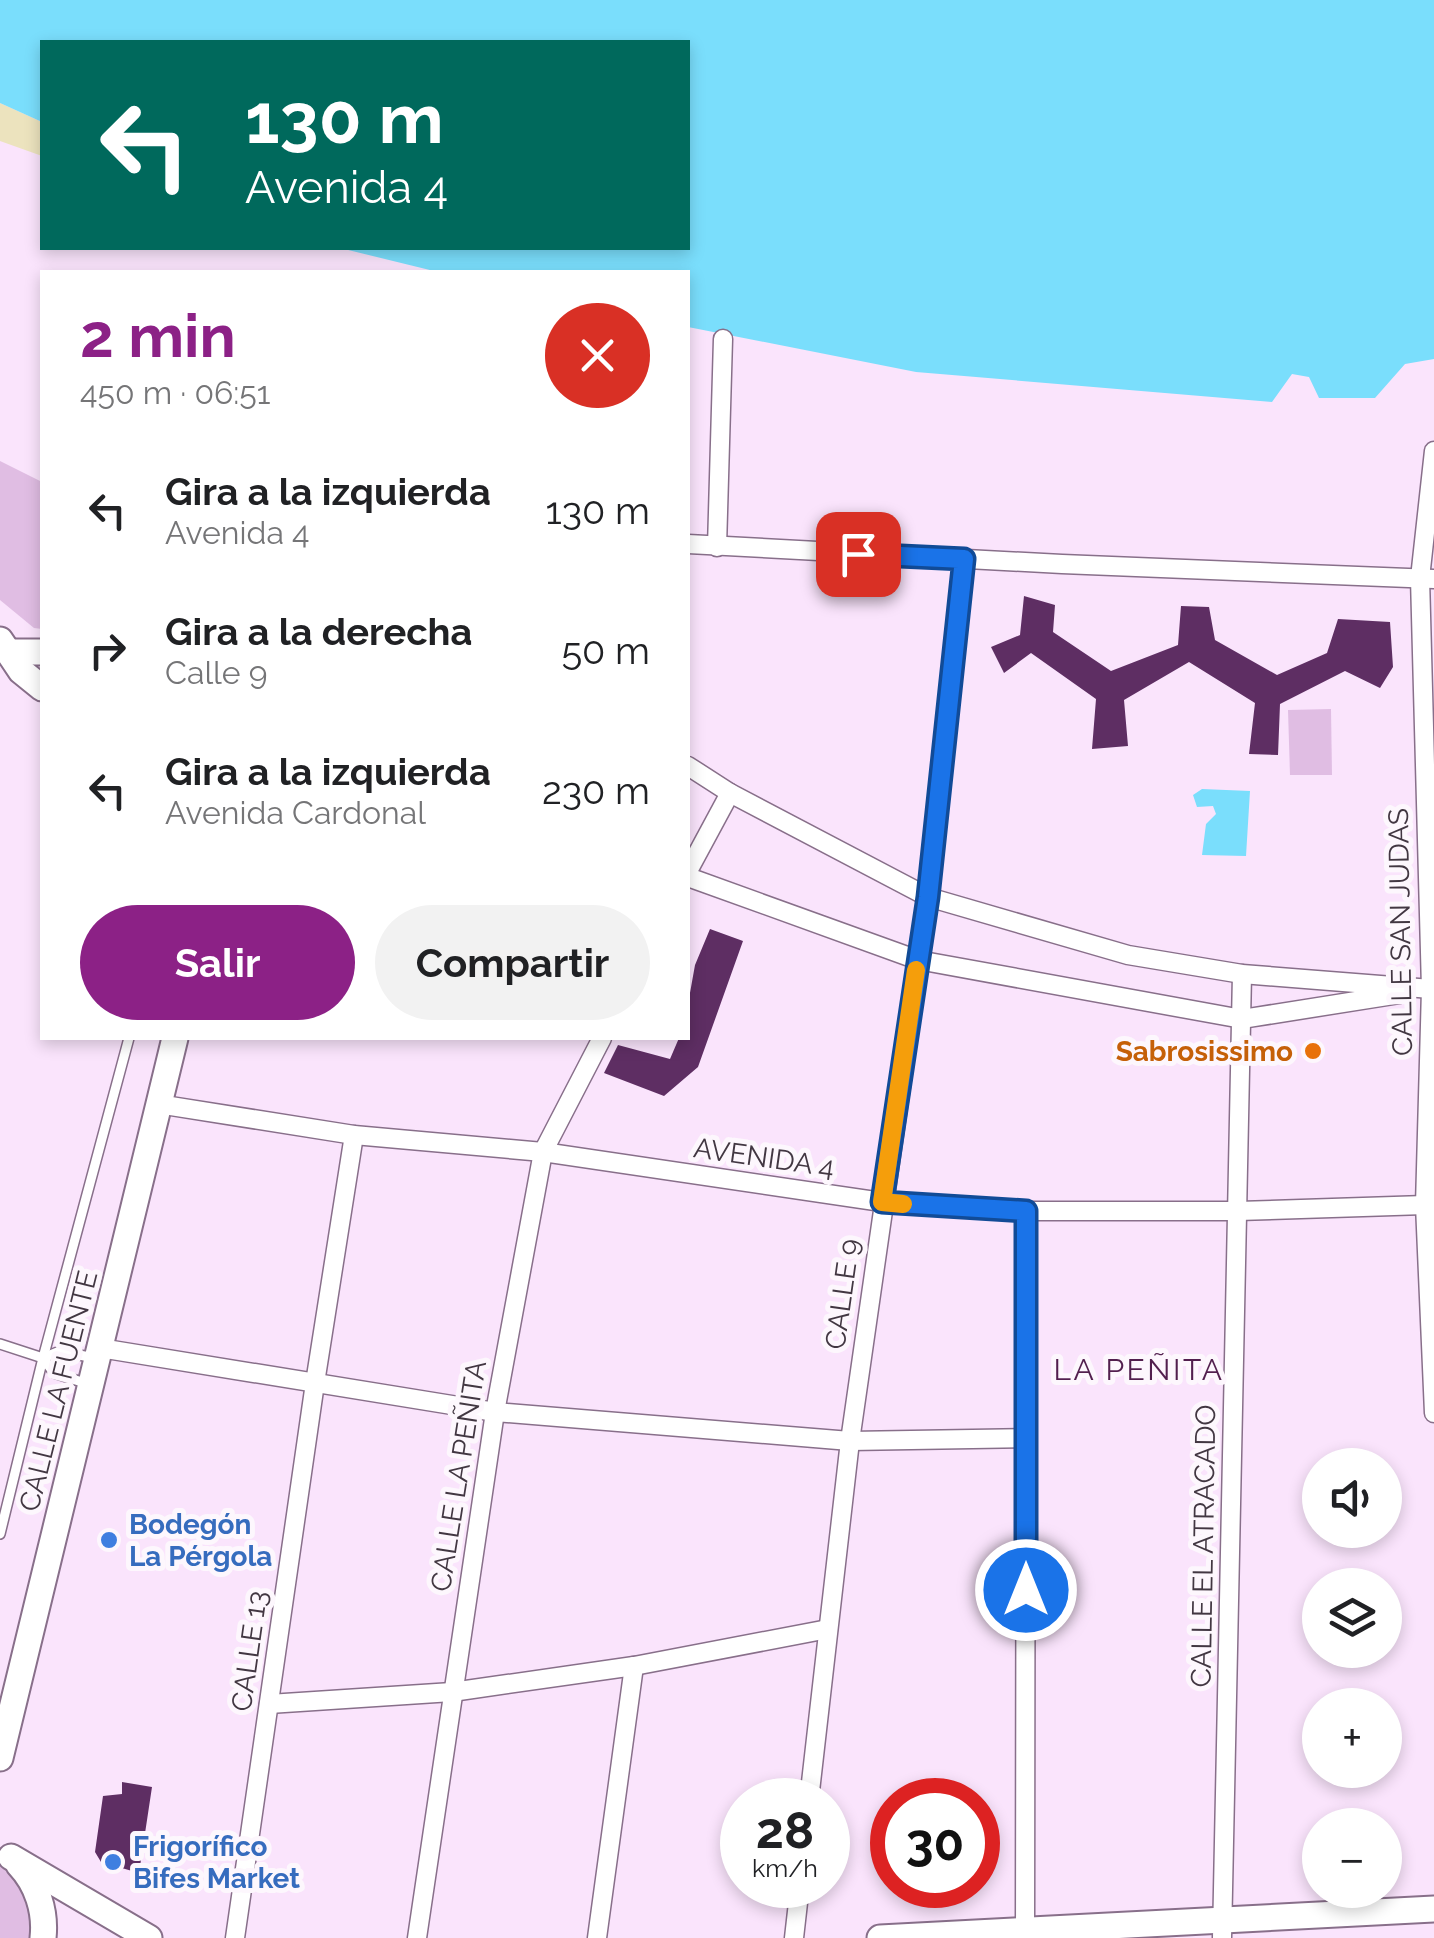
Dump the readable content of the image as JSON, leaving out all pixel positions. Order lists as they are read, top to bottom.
{
  "streets": {
    "main road": ["CALLE LA FUENTE"],
    "street": [
      "CALLE SAN JUDAS",
      "AVENIDA 4",
      "CALLE 9",
      "CALLE LA PEÑITA",
      "CALLE EL ATRACADO",
      "CALLE 13"
    ]
  },
  "crossings": [
    ["CALLE SAN JUDAS", "AVENIDA 4"],
    ["AVENIDA 4", "CALLE 9"],
    ["AVENIDA 4", "CALLE LA FUENTE"],
    ["AVENIDA 4", "CALLE LA PEÑITA"],
    ["AVENIDA 4", "CALLE EL ATRACADO"],
    ["AVENIDA 4", "CALLE 13"]
  ],
  "districts": ["LA PEÑITA"],
  "places": ["Sabrosissimo", "Bodegón La Pérgola", "Frigorífico Bifes Market"],
  "page": {
    "turn": ["130 m", "Avenida 4"],
    "heading": ["2 min", "450 m · 06:51"],
    "list": [
      {
        "name": "Gira a la izquierda",
        "note": "Avenida 4",
        "value": "130 m"
      },
      {
        "name": "Gira a la derecha",
        "note": "Calle 9",
        "value": "50 m"
      },
      {
        "name": "Gira a la izquierda",
        "note": "Avenida Cardonal",
        "value": "230 m"
      }
    ],
    "buttons": ["Salir", "Compartir"],
    "map_buttons": ["+", "−"],
    "speed": "28 km/h",
    "limit": "30"
  }
}
